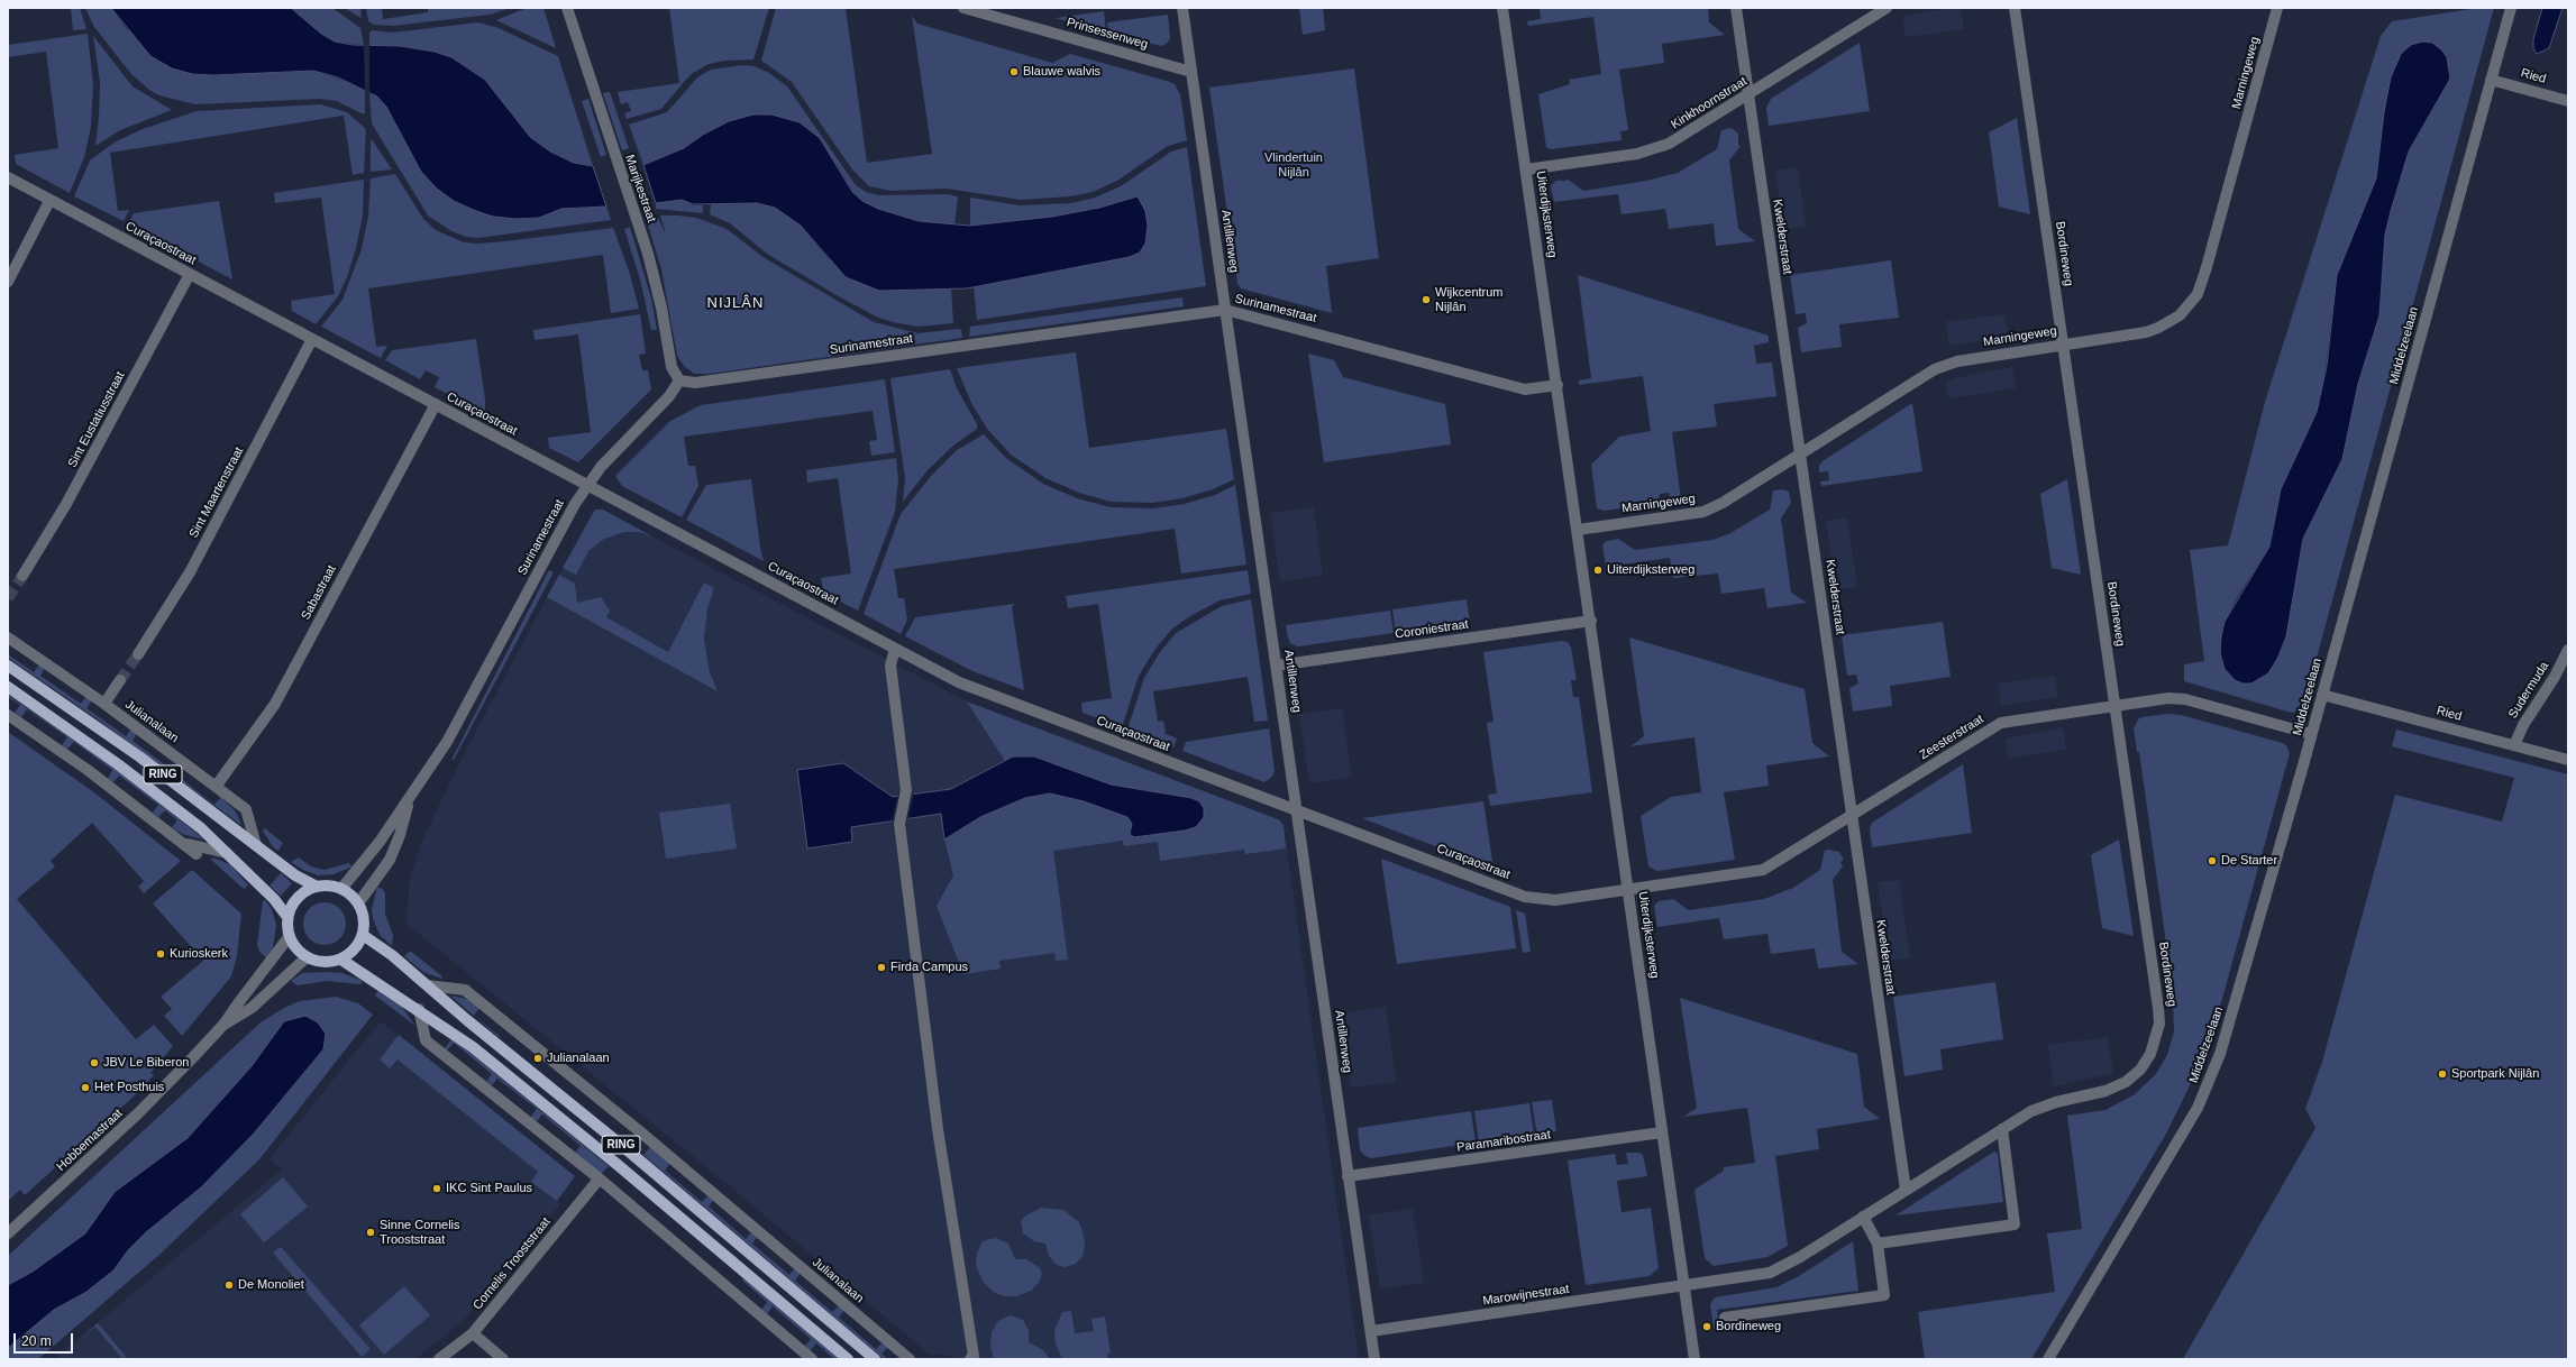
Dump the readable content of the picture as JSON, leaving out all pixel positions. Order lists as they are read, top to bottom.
{
  "streets": {
    "main road": ["RING"],
    "street": [
      "Prinsessenweg",
      "Marningeweg",
      "Ried",
      "Kinkhoornstraat",
      "Marijkestraat",
      "Uiterdijksterweg",
      "Kwelderstraat",
      "Antillenweg",
      "Curaçaostraat",
      "Bordineweg",
      "Surinamestraat",
      "Middelzeelaan",
      "Sint Eustatiusstraat",
      "Sint Maartenstraat",
      "Sabastraat",
      "Coroniestraat",
      "Sudermuda",
      "Julianalaan",
      "Zeesterstraat",
      "Hobbemastraat",
      "Paramaribostraat",
      "Cornelis Trooststraat",
      "Marowijnestraat"
    ]
  },
  "crossings": [
    ["Prinsessenweg", "Antillenweg"],
    ["Marningeweg", "Uiterdijksterweg"],
    ["Marningeweg", "Kwelderstraat"],
    ["Marningeweg", "Bordineweg"],
    ["Ried", "Middelzeelaan"],
    ["Ried", "Sudermuda"],
    ["Kinkhoornstraat", "Uiterdijksterweg"],
    ["Kinkhoornstraat", "Kwelderstraat"],
    ["Marijkestraat", "Surinamestraat"],
    ["Uiterdijksterweg", "Curaçaostraat"],
    ["Uiterdijksterweg", "Bordineweg"],
    ["Uiterdijksterweg", "Surinamestraat"],
    ["Uiterdijksterweg", "Coroniestraat"],
    ["Uiterdijksterweg", "Zeesterstraat"],
    ["Uiterdijksterweg", "Paramaribostraat"],
    ["Uiterdijksterweg", "Marowijnestraat"],
    ["Kwelderstraat", "Bordineweg"],
    ["Kwelderstraat", "Zeesterstraat"],
    ["Antillenweg", "Curaçaostraat"],
    ["Antillenweg", "Surinamestraat"],
    ["Antillenweg", "Coroniestraat"],
    ["Antillenweg", "Paramaribostraat"],
    ["Antillenweg", "Marowijnestraat"],
    ["Curaçaostraat", "Surinamestraat"],
    ["Curaçaostraat", "Sint Eustatiusstraat"],
    ["Curaçaostraat", "Sint Maartenstraat"],
    ["Curaçaostraat", "Sabastraat"],
    ["Curaçaostraat", "Zeesterstraat"],
    ["Bordineweg", "Zeesterstraat"],
    ["Bordineweg", "Marowijnestraat"],
    ["Surinamestraat", "RING"],
    ["Surinamestraat", "Hobbemastraat"],
    ["Middelzeelaan", "Zeesterstraat"],
    ["Sabastraat", "Julianalaan"],
    ["Julianalaan", "RING"],
    ["RING", "Hobbemastraat"]
  ],
  "districts": ["NIJLÂN"],
  "parks": ["Vlindertuin Nijlân"],
  "places": [
    "Blauwe walvis",
    "Wijkcentrum Nijlân",
    "Uiterdijksterweg",
    "De Starter",
    "Kurioskerk",
    "Firda Campus",
    "Julianalaan",
    "JBV Le Biberon",
    "Sportpark Nijlân",
    "Het Posthuis",
    "IKC Sint Paulus",
    "Sinne Cornelis Trooststraat",
    "De Monoliet",
    "Bordineweg"
  ],
  "scale_bar": "20 m"
}
